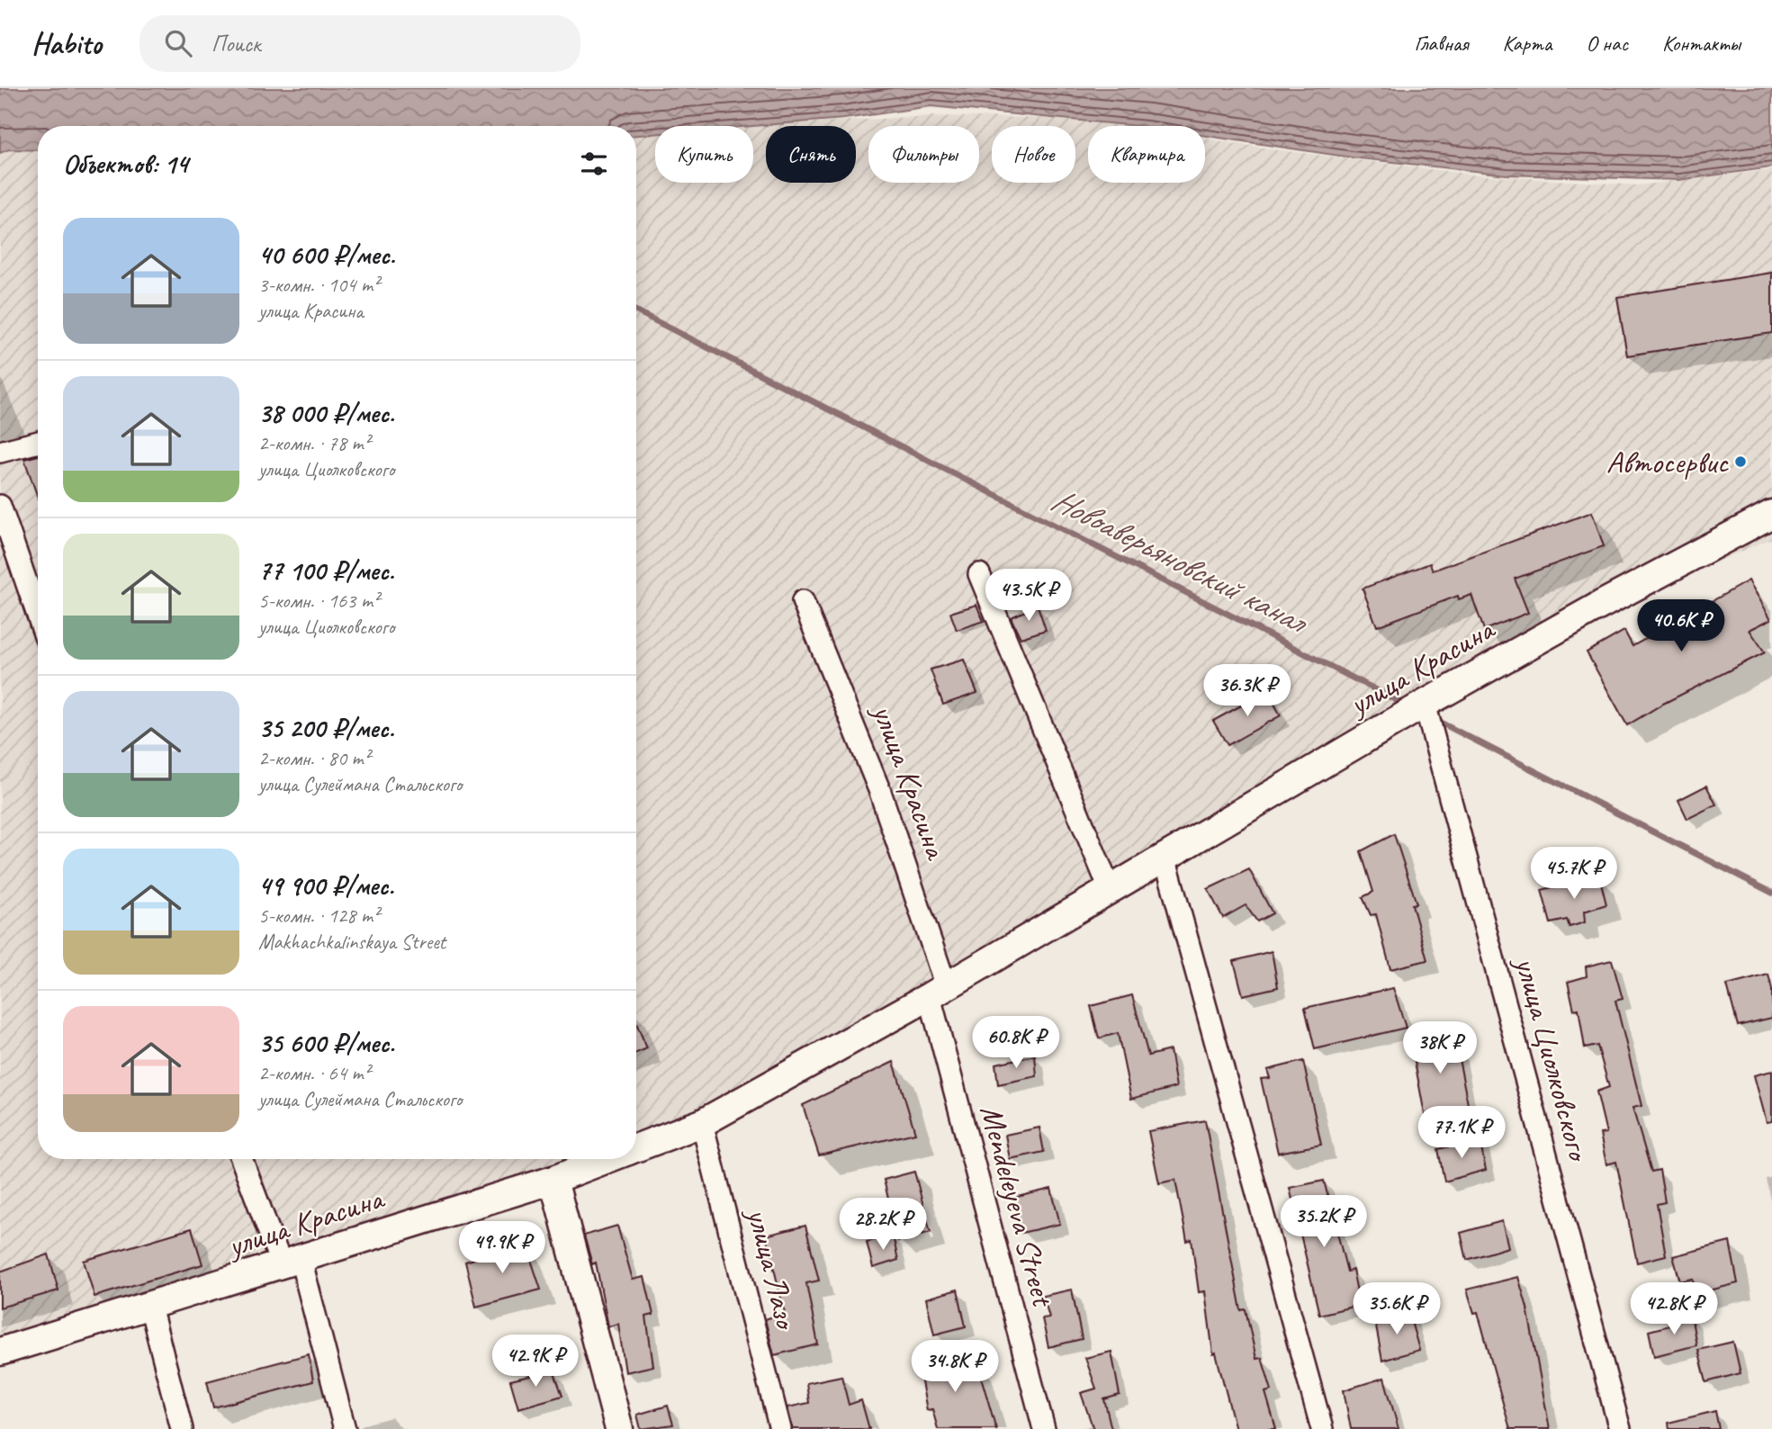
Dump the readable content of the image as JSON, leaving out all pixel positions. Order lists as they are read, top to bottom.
{
  "streets": {
    "street": [
      "улица Красина",
      "улица Циолковского",
      "Mendeleyeva Street",
      "улица Лазо"
    ]
  },
  "crossings": [
    ["улица Красина", "улица Циолковского"],
    ["улица Красина", "Mendeleyeva Street"],
    ["улица Красина", "улица Лазо"]
  ],
  "water": ["Новоаверьяновский канал"],
  "places": ["Автосервис"],
  "page": {
    "header": "Habito",
    "search": "Поиск",
    "nav": [
      "Главная",
      "Карта",
      "О нас",
      "Контакты"
    ],
    "chip": [
      "Купить",
      "Снять",
      "Фильтры",
      "Новое",
      "Квартира"
    ],
    "heading": "Объектов: 14",
    "list": [
      {
        "name": "40 600 ₽/мес.",
        "note": "3-комн. · 104 m² · улица Красина"
      },
      {
        "name": "38 000 ₽/мес.",
        "note": "2-комн. · 78 m² · улица Циолковского"
      },
      {
        "name": "77 100 ₽/мес.",
        "note": "5-комн. · 163 m² · улица Циолковского"
      },
      {
        "name": "35 200 ₽/мес.",
        "note": "2-комн. · 80 m² · улица Сулеймана Стальского"
      },
      {
        "name": "49 900 ₽/мес.",
        "note": "5-комн. · 128 m² · Makhachkalinskaya Street"
      },
      {
        "name": "35 600 ₽/мес.",
        "note": "2-комн. · 64 m² · улица Сулеймана Стальского"
      }
    ],
    "price": [
      "43.5K ₽",
      "40.6K ₽",
      "36.3K ₽",
      "45.7K ₽",
      "60.8K ₽",
      "38K ₽",
      "77.1K ₽",
      "35.2K ₽",
      "28.2K ₽",
      "49.9K ₽",
      "35.6K ₽",
      "42.8K ₽",
      "42.9K ₽",
      "34.8K ₽"
    ]
  }
}
